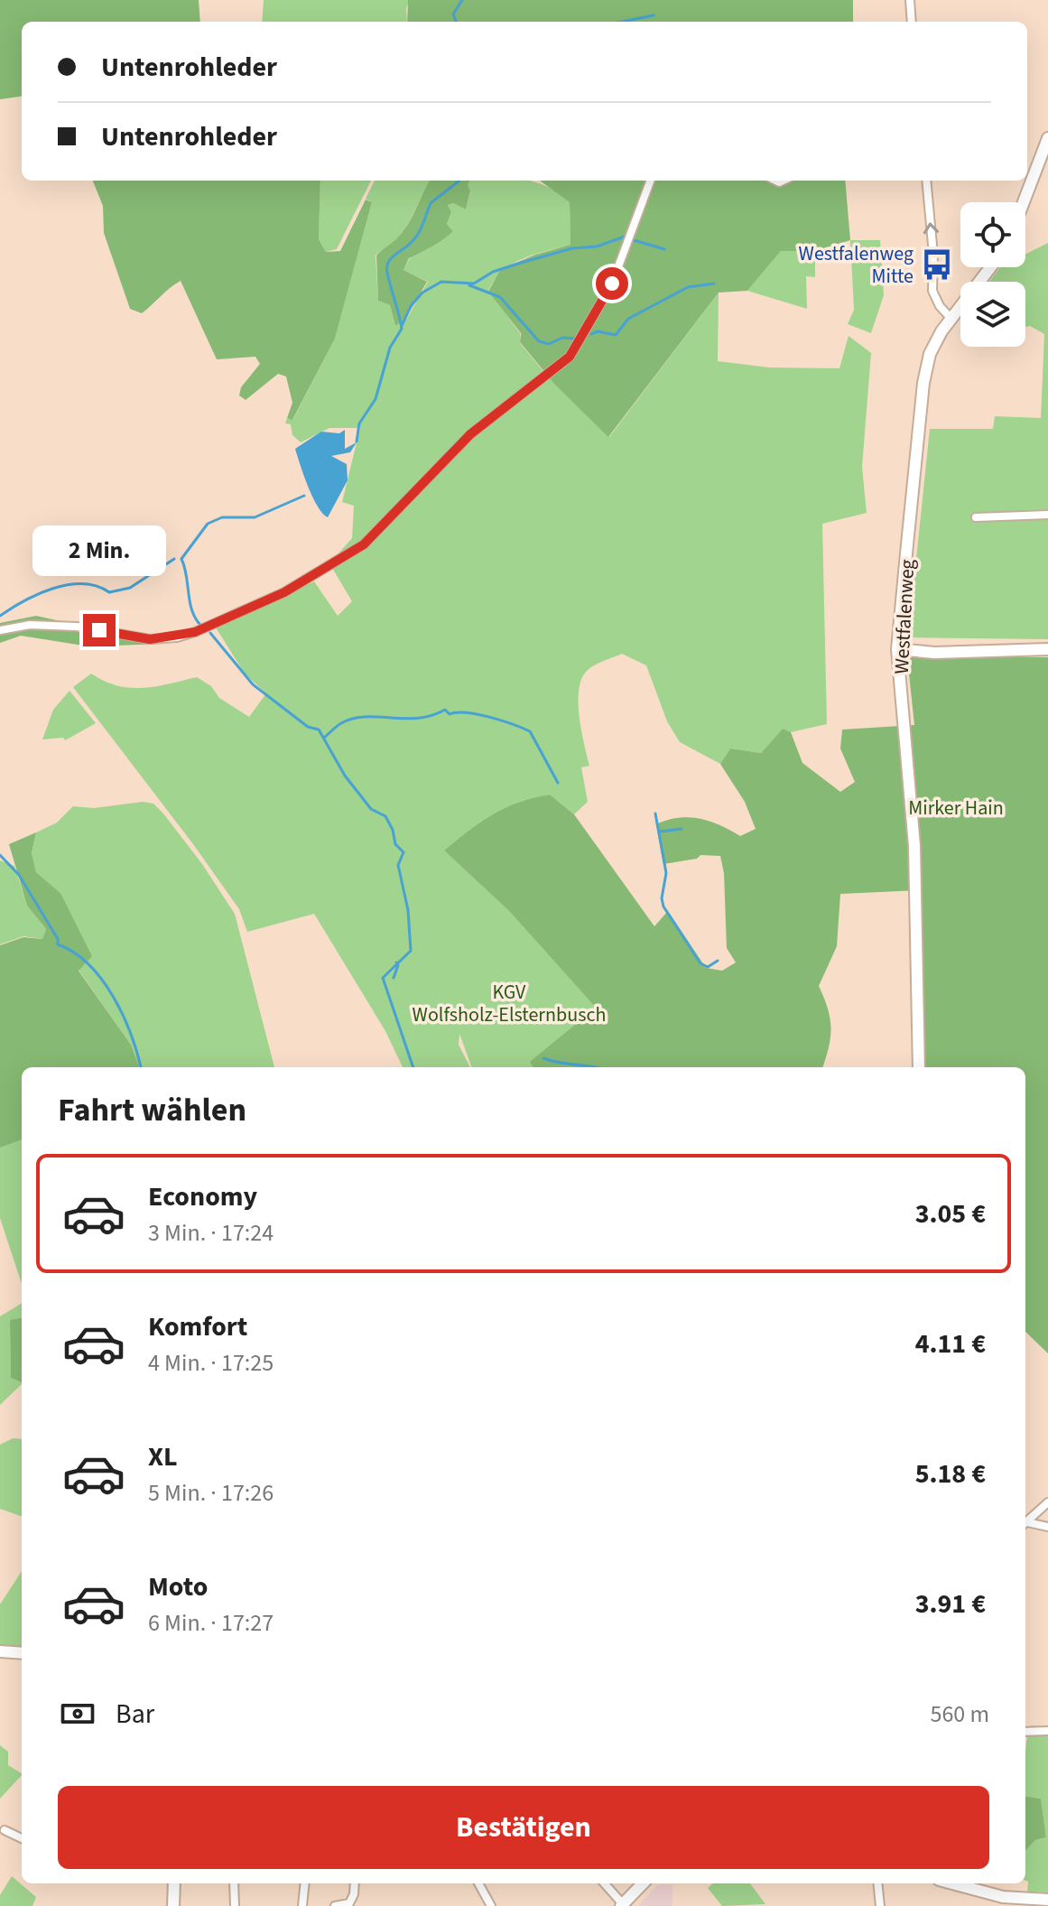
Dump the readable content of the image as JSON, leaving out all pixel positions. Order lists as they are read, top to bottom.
{
  "streets": {
    "street": ["Westfalenweg"]
  },
  "parks": ["Mirker Hain", "KGV Wolfsholz-Elsternbusch"],
  "places": {
    "bus stop": ["Westfalenweg Mitte"]
  },
  "page": {
    "banner": ["Untenrohleder", "Untenrohleder"],
    "bubble": "2 Min.",
    "heading": "Fahrt wählen",
    "list": [
      {
        "name": "Economy",
        "note": "3 Min. · 17:24",
        "value": "3.05 €"
      },
      {
        "name": "Komfort",
        "note": "4 Min. · 17:25",
        "value": "4.11 €"
      },
      {
        "name": "XL",
        "note": "5 Min. · 17:26",
        "value": "5.18 €"
      },
      {
        "name": "Moto",
        "note": "6 Min. · 17:27",
        "value": "3.91 €"
      }
    ],
    "pay": ["Bar", "560 m"],
    "buttons": "Bestätigen"
  }
}
